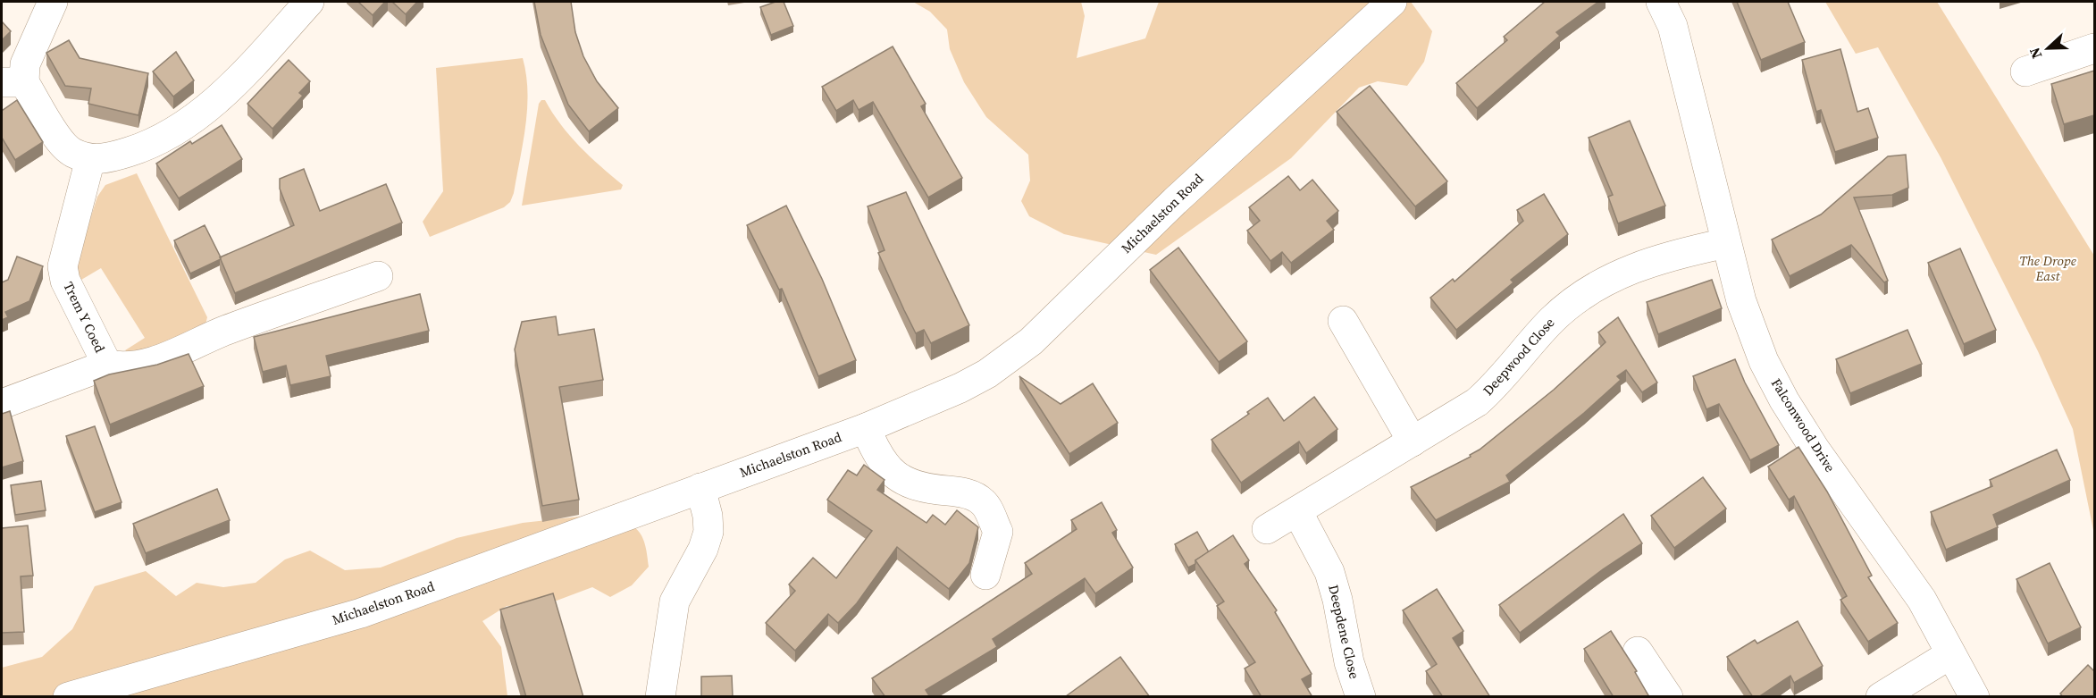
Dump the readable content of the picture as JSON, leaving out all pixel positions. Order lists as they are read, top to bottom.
{
  "streets": {
    "street": [
      "Michaelston Road",
      "Trem Y Coed",
      "Deepwood Close",
      "Falconwood Drive",
      "Deepdene Close"
    ]
  },
  "crossings": [
    ["Deepwood Close", "Falconwood Drive"],
    ["Deepwood Close", "Deepdene Close"]
  ],
  "parks": ["The Drope East"],
  "north": "left"
}
